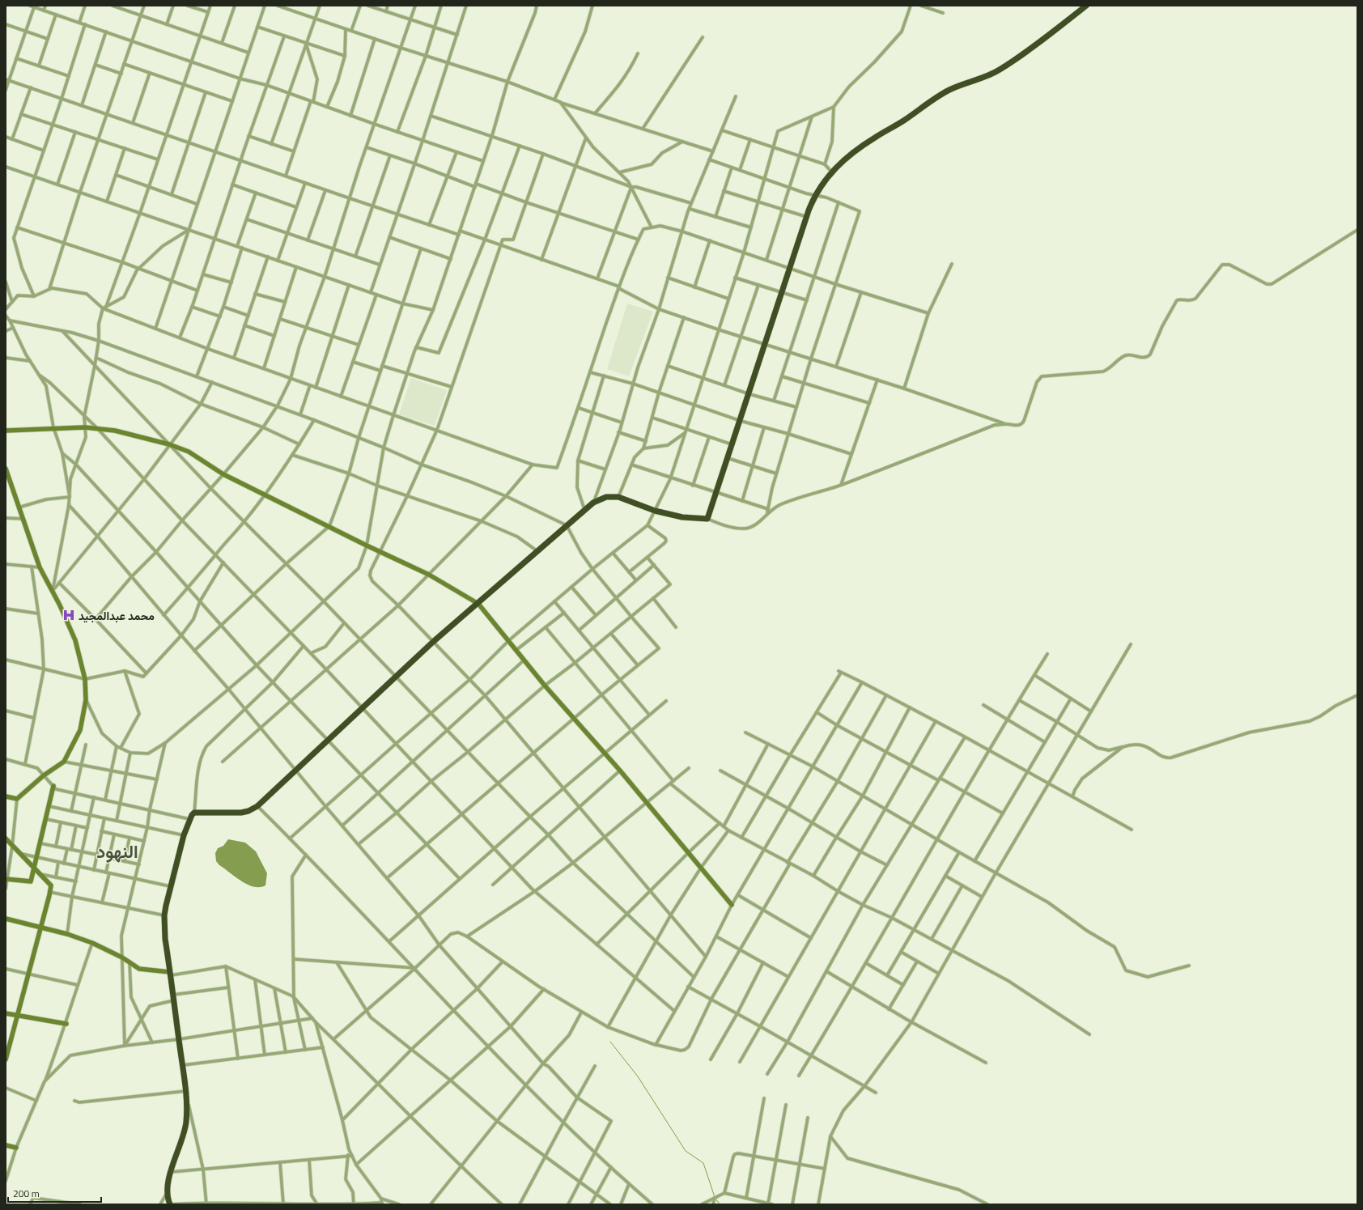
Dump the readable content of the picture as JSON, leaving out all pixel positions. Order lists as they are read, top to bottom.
{
  "districts": ["النهود"],
  "places": {
    "hospital": ["محمد عبدالمجيد"]
  },
  "scale_bar": "200 m"
}
